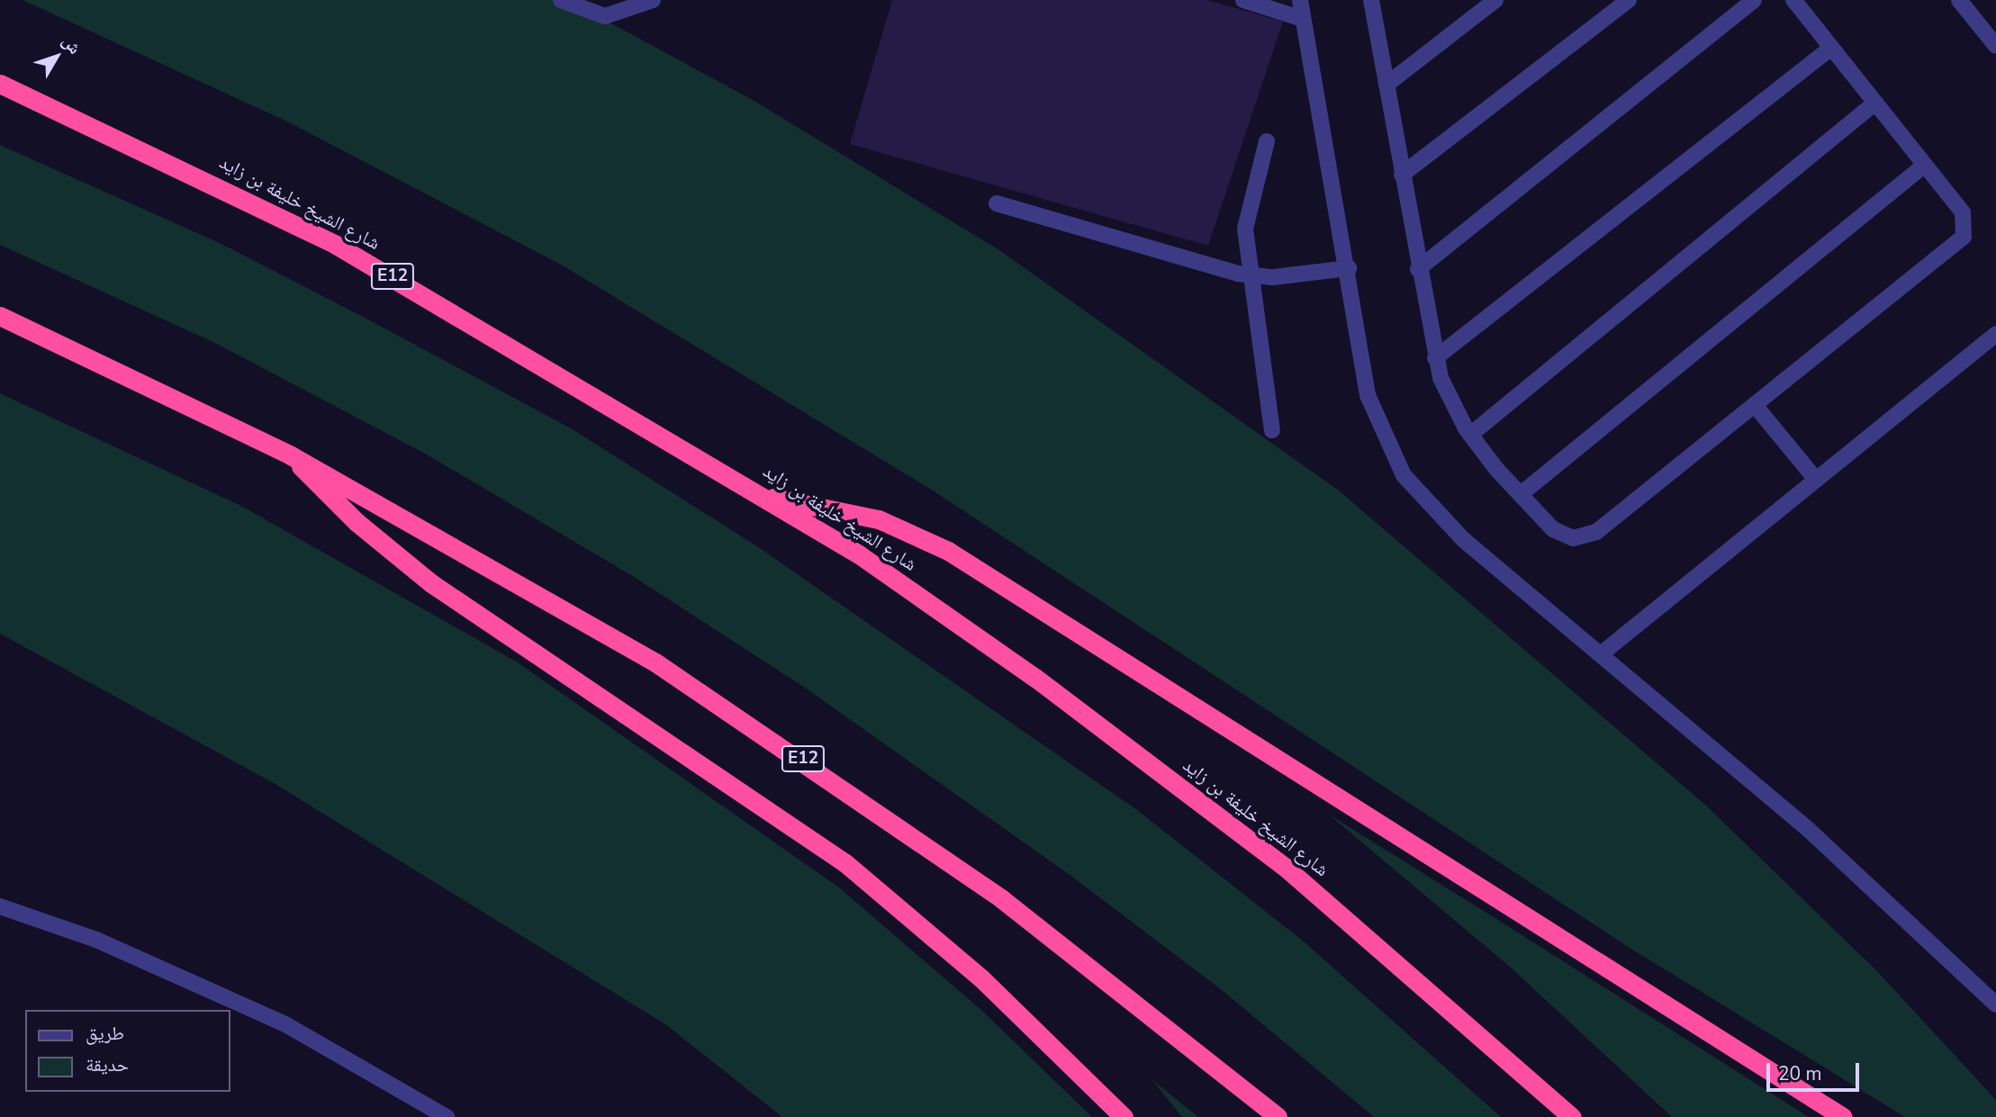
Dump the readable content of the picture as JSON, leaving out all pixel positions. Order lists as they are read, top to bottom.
{
  "streets": {
    "highway": ["شارع الشيخ خليفة بن زايد", "E12"]
  },
  "legend": ["طريق", "حديقة"],
  "scale_bar": "20 m",
  "north": "top right"
}
